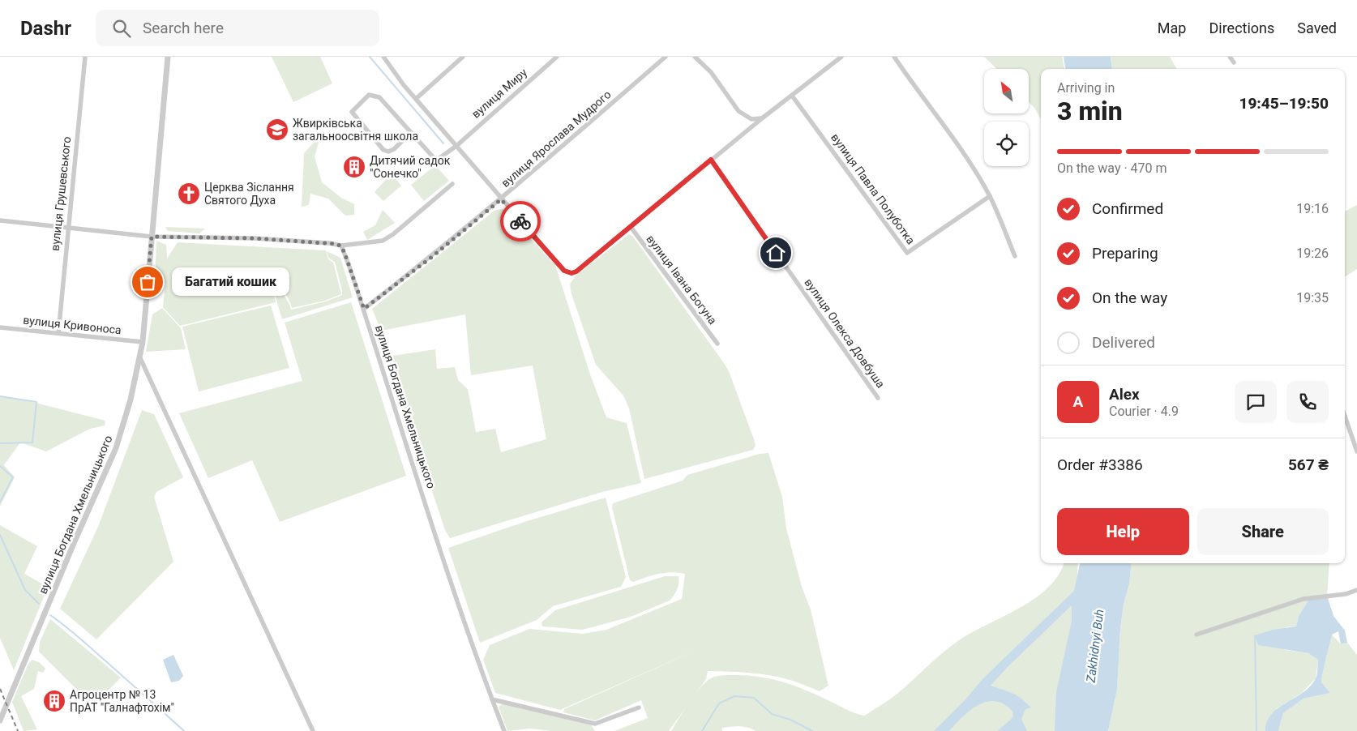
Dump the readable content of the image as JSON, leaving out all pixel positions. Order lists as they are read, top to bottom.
{
  "streets": {
    "street": [
      "вулиця Миру",
      "вулиця Ярослава Мудрого",
      "вулиця Павла Полуботка",
      "вулиця Грушевського",
      "вулиця Івана Богуна",
      "вулиця Кривоноса",
      "вулиця Олекса Довбуша",
      "вулиця Богдана Хмельницького"
    ]
  },
  "crossings": [
    ["вулиця Ярослава Мудрого", "вулиця Богдана Хмельницького"],
    ["вулиця Грушевського", "вулиця Кривоноса"],
    ["вулиця Кривоноса", "вулиця Богдана Хмельницького"]
  ],
  "water": ["Zakhidnyi Buh"],
  "places": {
    "school or university": ["Жвирківська загальноосвітня школа"],
    "building": ["Дитячий садок \"Сонечко\"", "Агроцентр № 13 ПрАТ \"Галнафтохім\""],
    "church": ["Церква Зіслання Святого Духа"],
    "other": ["Багатий кошик"]
  },
  "north": "top left",
  "page": {
    "header": "Dashr",
    "search": "Search here",
    "nav": ["Map", "Directions", "Saved"],
    "heading": ["3 min", "Arriving in", "19:45–19:50"],
    "panel": [
      "Alex",
      "Courier · 4.9",
      "Order #3386",
      "567 ₴"
    ],
    "bar": "On the way · 470 m",
    "list": [
      ["Confirmed", "19:16"],
      ["Preparing", "19:26"],
      ["On the way", "19:35"],
      "Delivered"
    ],
    "bubble": "Багатий кошик",
    "round": "A",
    "buttons": ["Help", "Share"]
  }
}
